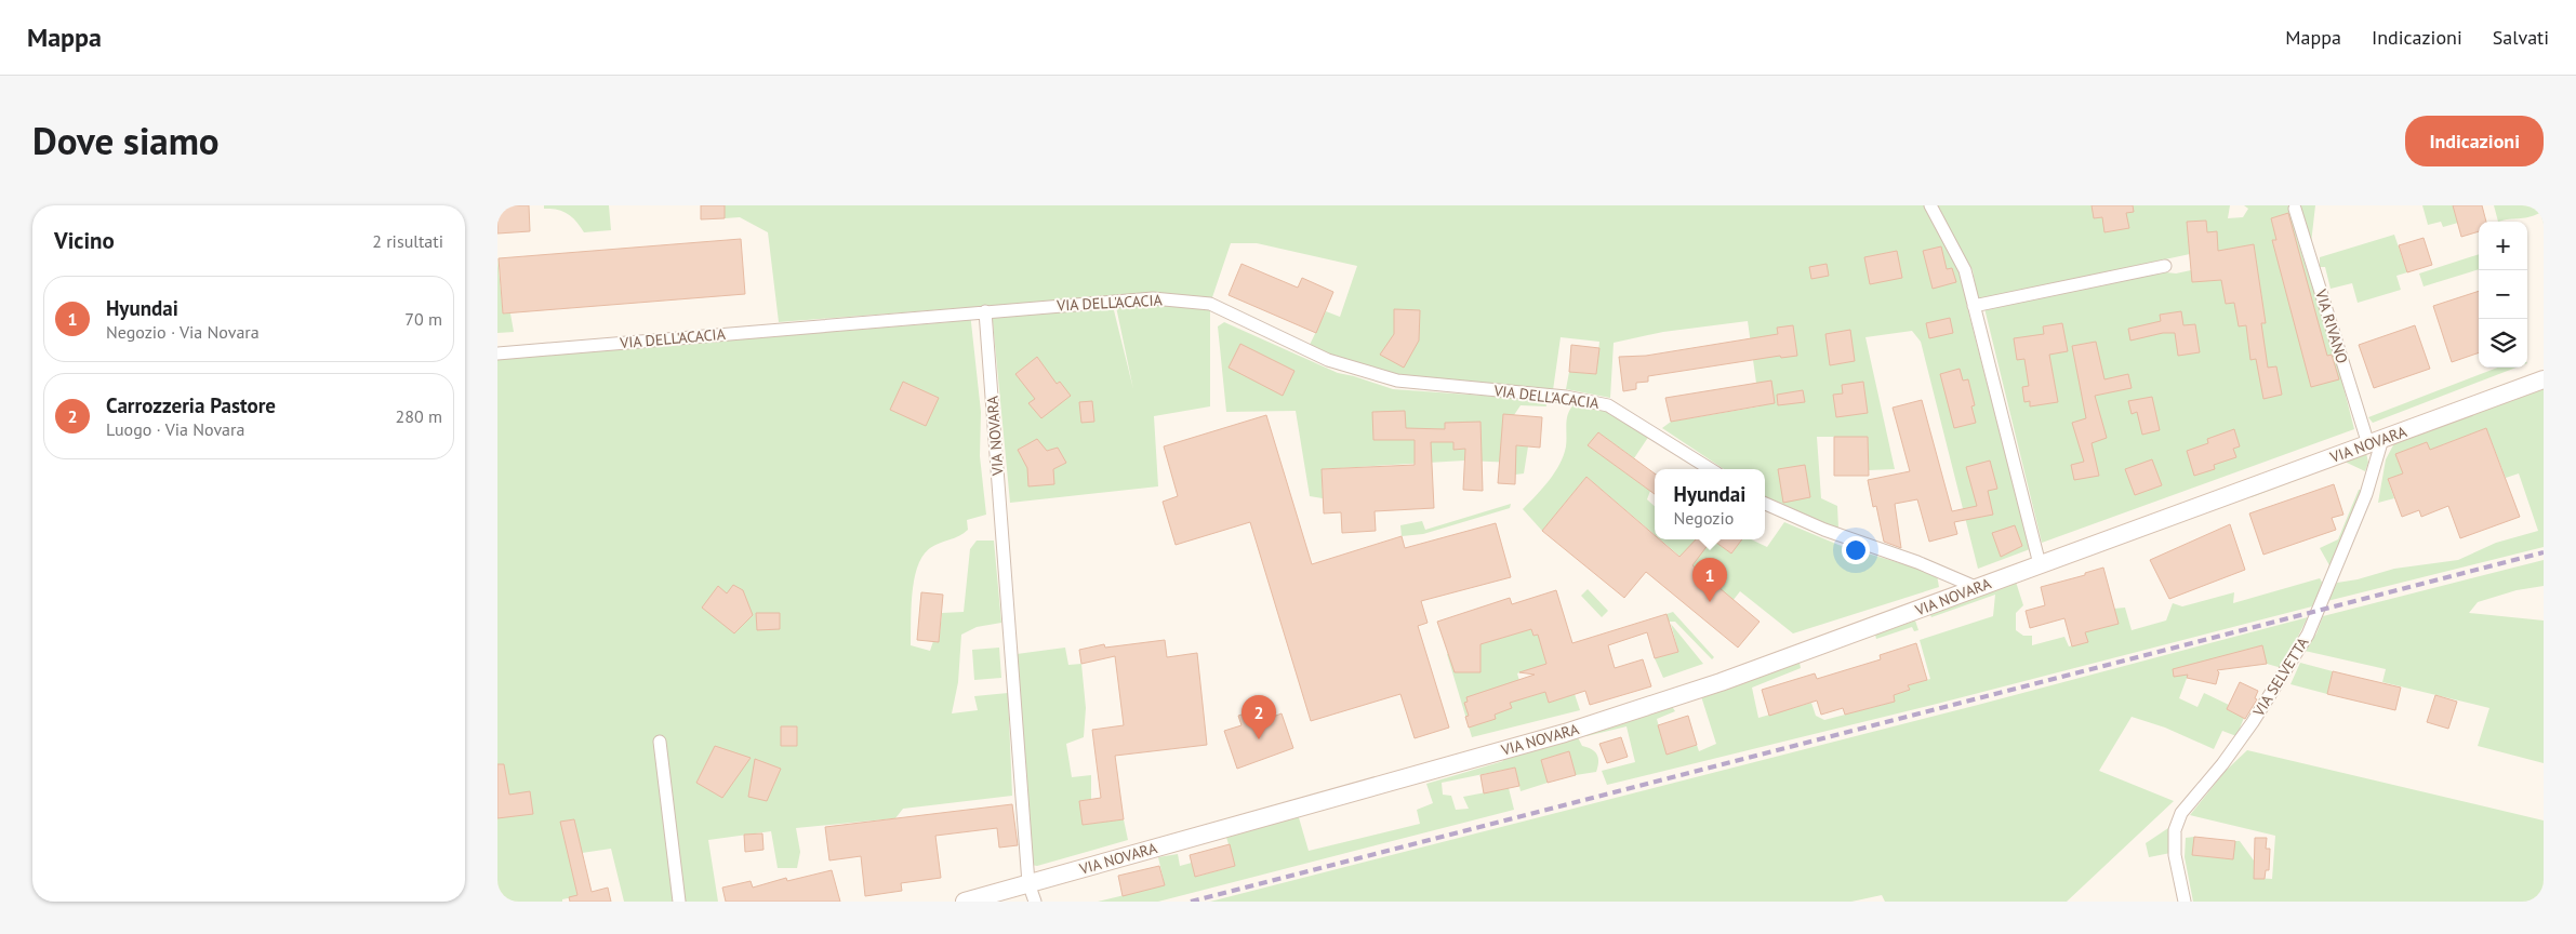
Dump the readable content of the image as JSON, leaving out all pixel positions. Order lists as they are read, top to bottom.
{
  "streets": {
    "main road": ["VIA NOVARA"],
    "street": ["VIA DELL'ACACIA", "VIA RIVANO", "VIA SELVETTA"]
  },
  "crossings": [
    ["VIA DELL'ACACIA", "VIA NOVARA"],
    ["VIA RIVANO", "VIA NOVARA"],
    ["VIA RIVANO", "VIA SELVETTA"],
    ["VIA NOVARA", "VIA SELVETTA"]
  ],
  "page": {
    "header": "Mappa",
    "nav": ["Mappa", "Indicazioni", "Salvati"],
    "title": "Dove siamo",
    "buttons": "Indicazioni",
    "heading": ["Vicino", "2 risultati"],
    "map_buttons": ["+", "−"],
    "list": [
      {
        "mark": "1",
        "name": "Hyundai",
        "note": "Negozio · Via Novara",
        "value": "70 m"
      },
      {
        "mark": "2",
        "name": "Carrozzeria Pastore",
        "note": "Luogo · Via Novara",
        "value": "280 m"
      }
    ],
    "popup": ["Hyundai", "Negozio"],
    "pins": ["1", "2"]
  }
}
